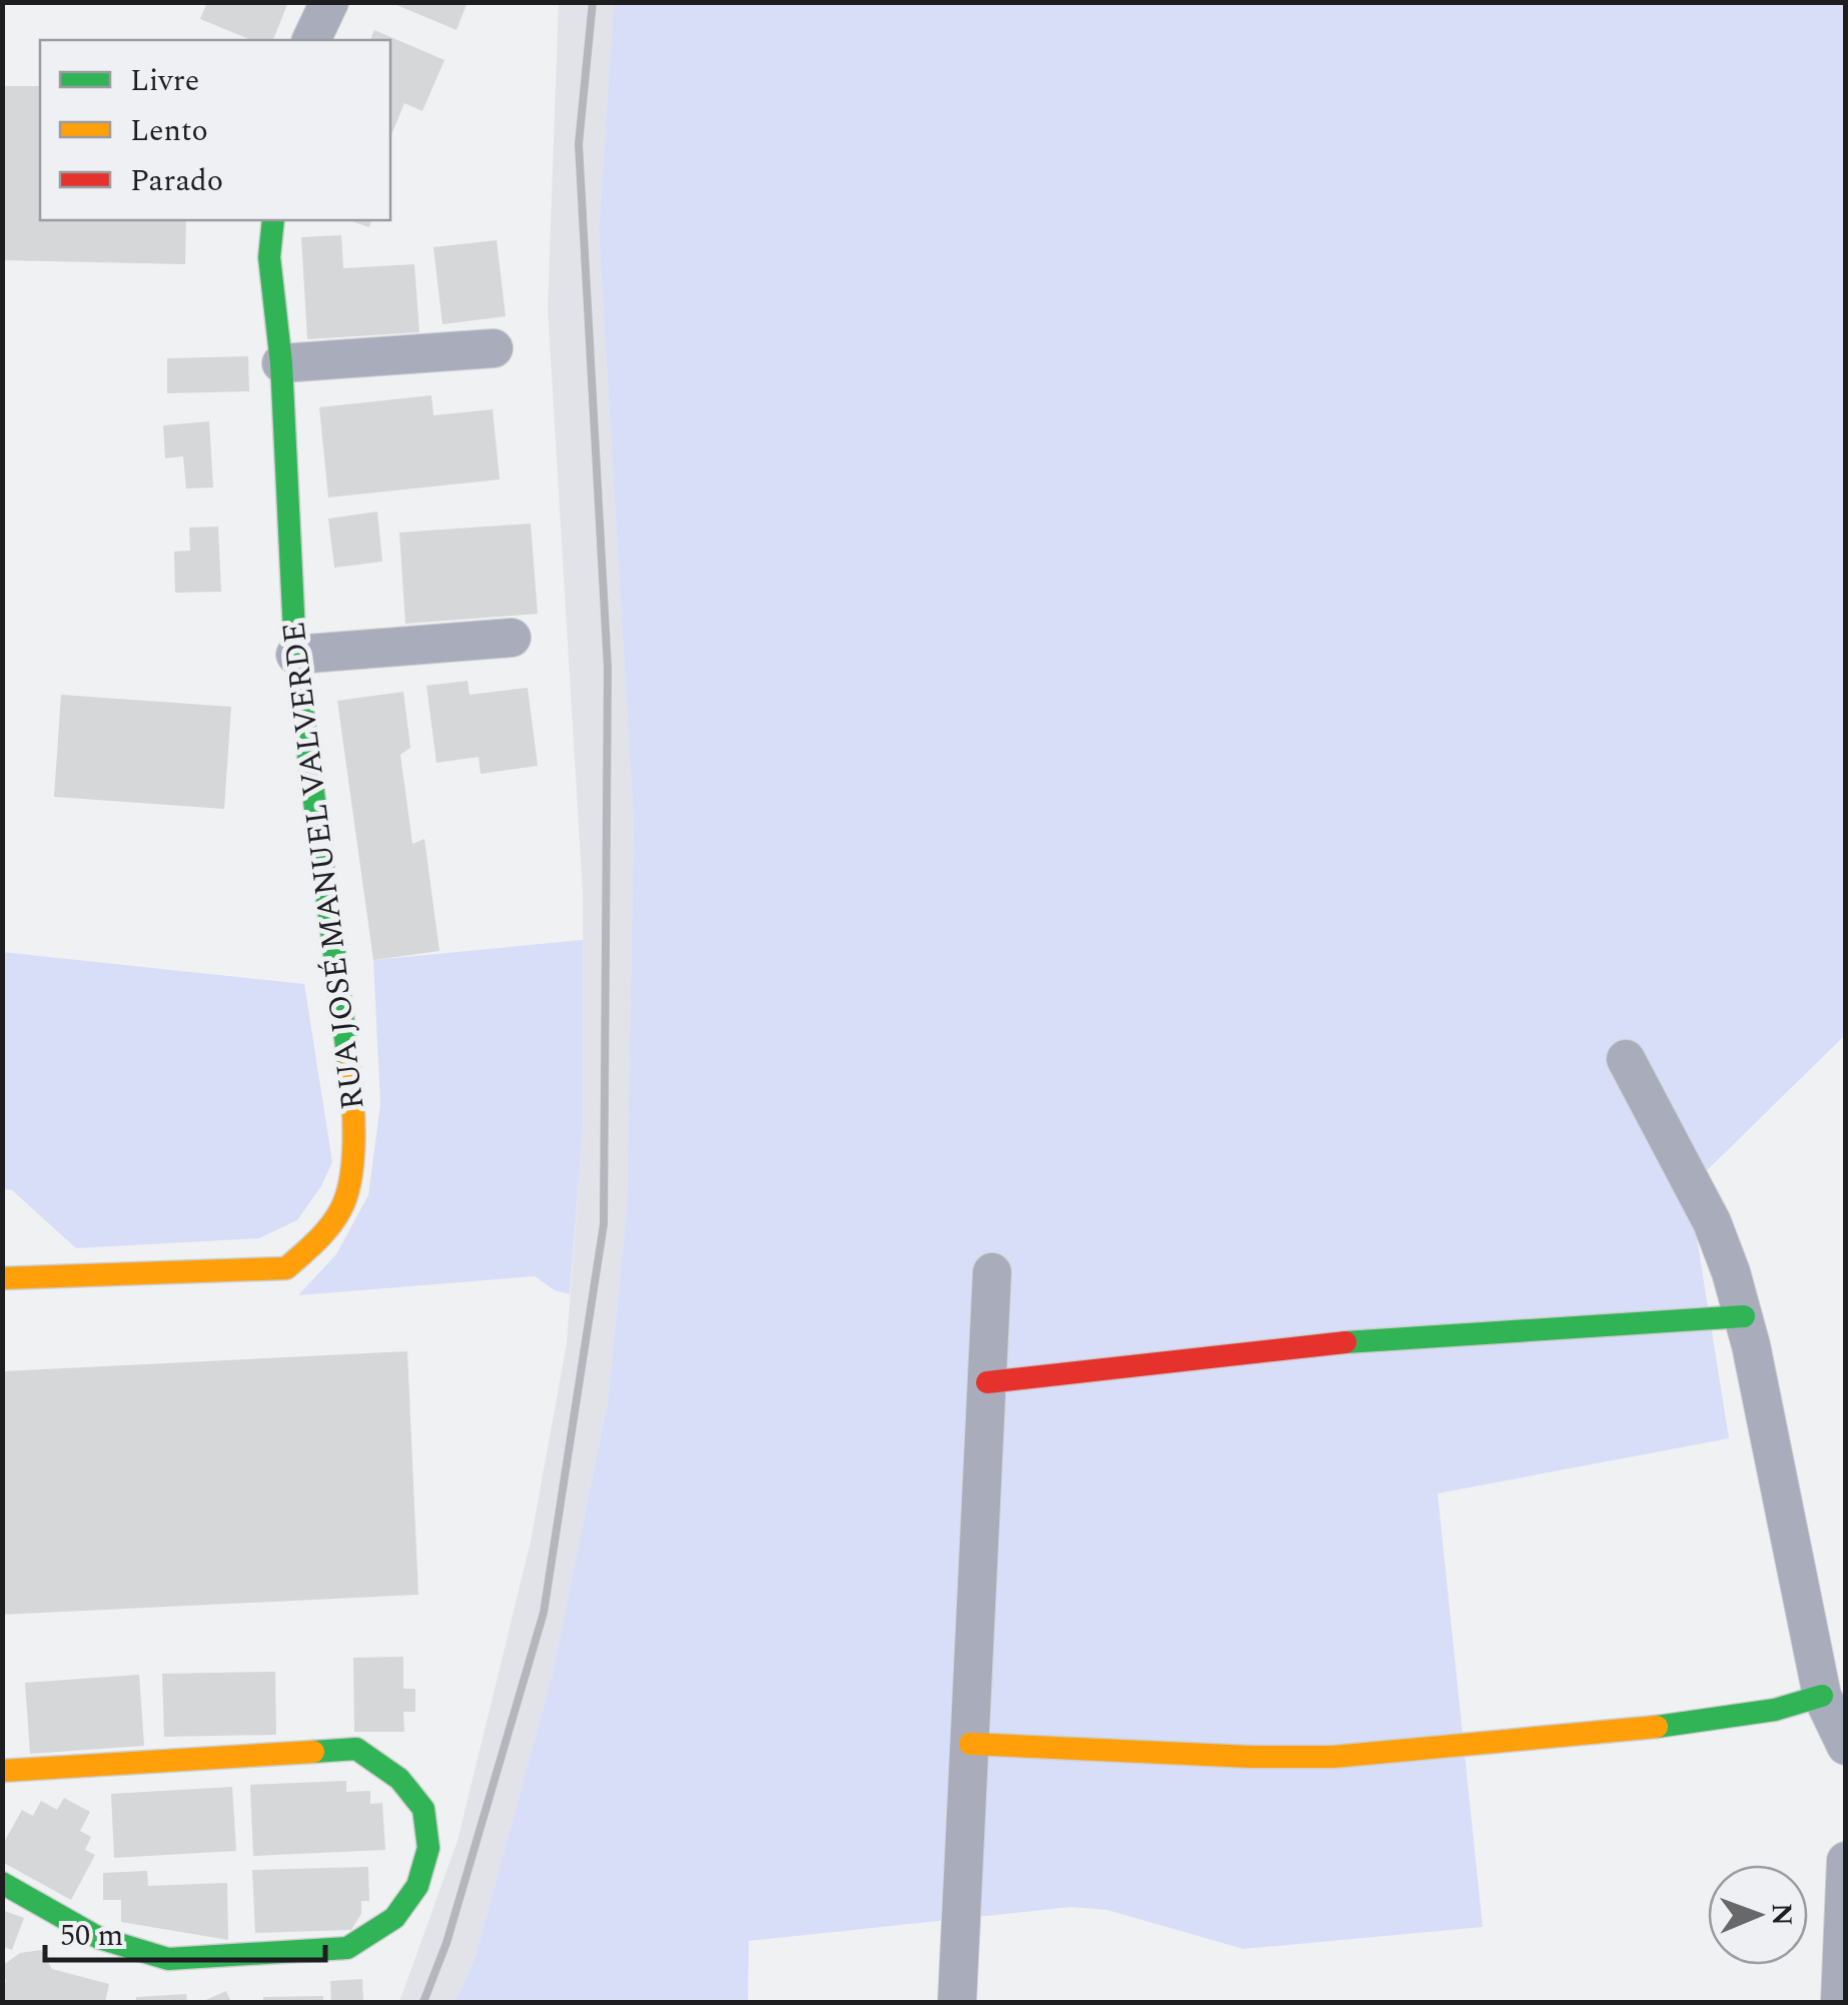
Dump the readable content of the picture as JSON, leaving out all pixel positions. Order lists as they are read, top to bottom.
{
  "streets": {
    "street": ["RUA JOSÉ MANUEL VALVERDE"]
  },
  "legend": ["Livre", "Lento", "Parado"],
  "scale_bar": "50 m",
  "north": "right"
}
